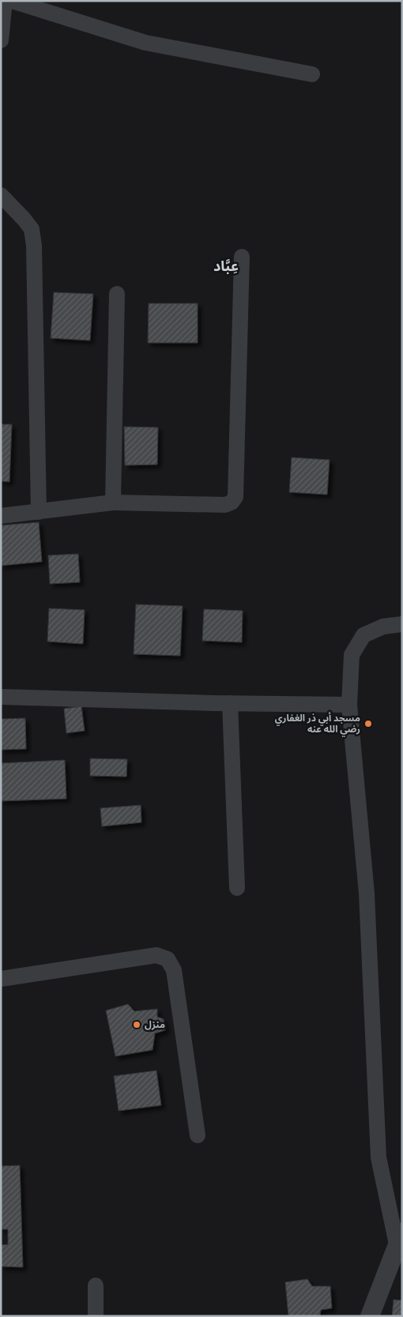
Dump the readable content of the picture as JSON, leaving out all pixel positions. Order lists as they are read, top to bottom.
{
  "districts": ["عِبَّاد"],
  "places": ["مسجد أبي ذر الغفاري رضي الله عنه", "منزل"]
}
